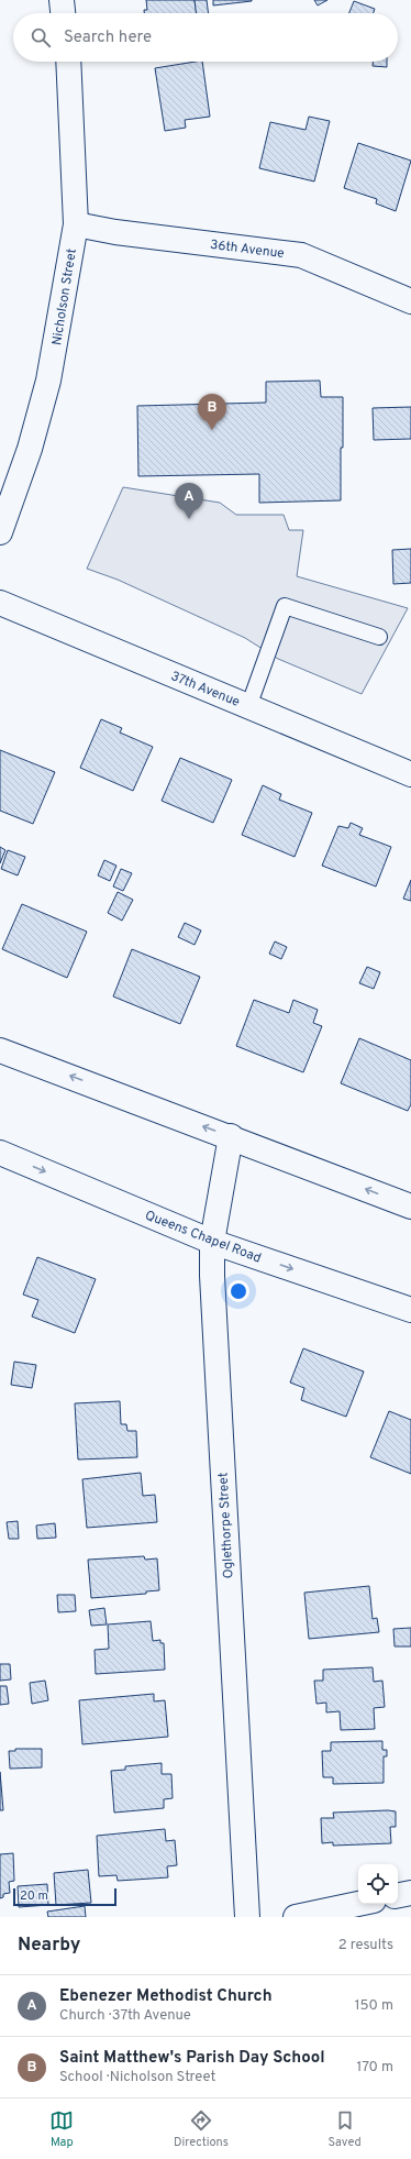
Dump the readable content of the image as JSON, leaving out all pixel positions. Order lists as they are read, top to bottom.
{
  "streets": {
    "street": [
      "36th Avenue",
      "Nicholson Street",
      "37th Avenue",
      "Queens Chapel Road",
      "Oglethorpe Street"
    ]
  },
  "crossings": [
    ["36th Avenue", "Nicholson Street"],
    ["Queens Chapel Road", "Oglethorpe Street"]
  ],
  "scale_bar": "20 m",
  "page": {
    "search": "Search here",
    "pins": ["B", "A"],
    "scale": "20 m",
    "heading": ["Nearby", "2 results"],
    "list": [
      {
        "mark": "A",
        "name": "Ebenezer Methodist Church",
        "note": "Church · 37th Avenue",
        "value": "150 m"
      },
      {
        "mark": "B",
        "name": "Saint Matthew's Parish Day School",
        "note": "School · Nicholson Street",
        "value": "170 m"
      }
    ],
    "nav": ["Map", "Directions", "Saved"]
  }
}
